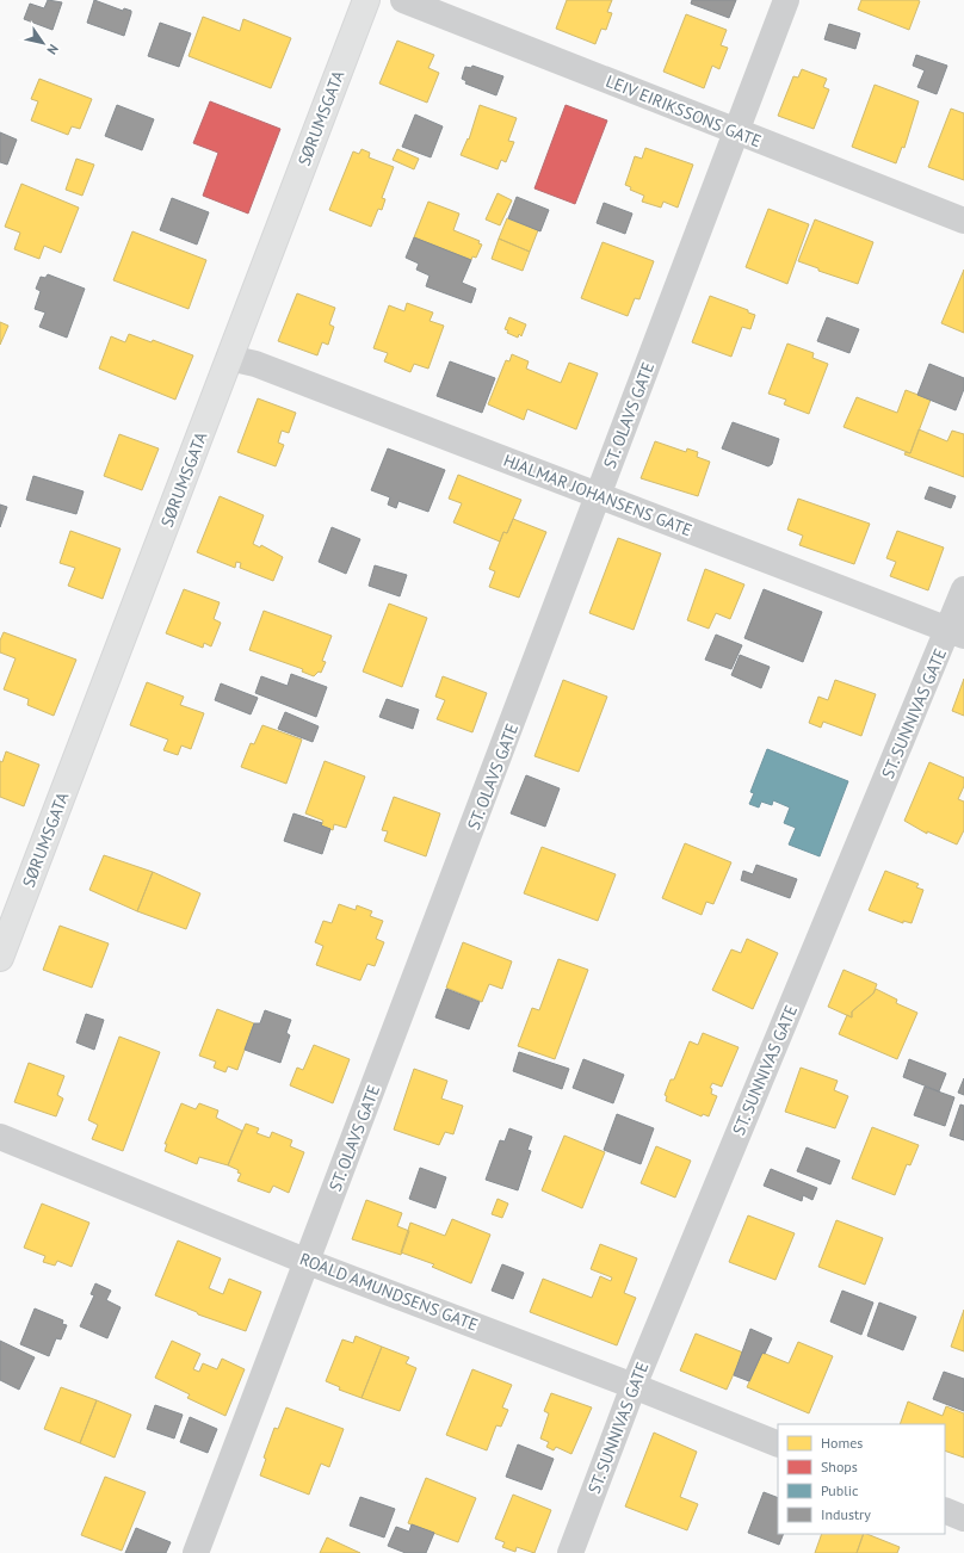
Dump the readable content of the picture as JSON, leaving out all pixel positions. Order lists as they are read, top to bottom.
{
  "streets": {
    "main road": ["SØRUMSGATA"],
    "street": [
      "LEIV EIRIKSSONS GATE",
      "ST. OLAVS GATE",
      "HJALMAR JOHANSENS GATE",
      "ST. SUNNIVAS GATE",
      "ROALD AMUNDSENS GATE"
    ]
  },
  "crossings": [
    ["LEIV EIRIKSSONS GATE", "ST. OLAVS GATE"],
    ["SØRUMSGATA", "HJALMAR JOHANSENS GATE"],
    ["ST. OLAVS GATE", "HJALMAR JOHANSENS GATE"],
    ["ST. OLAVS GATE", "ROALD AMUNDSENS GATE"],
    ["HJALMAR JOHANSENS GATE", "ST. SUNNIVAS GATE"],
    ["ST. SUNNIVAS GATE", "ROALD AMUNDSENS GATE"]
  ],
  "legend": [
    "Homes",
    "Shops",
    "Public",
    "Industry"
  ],
  "north": "bottom right"
}
